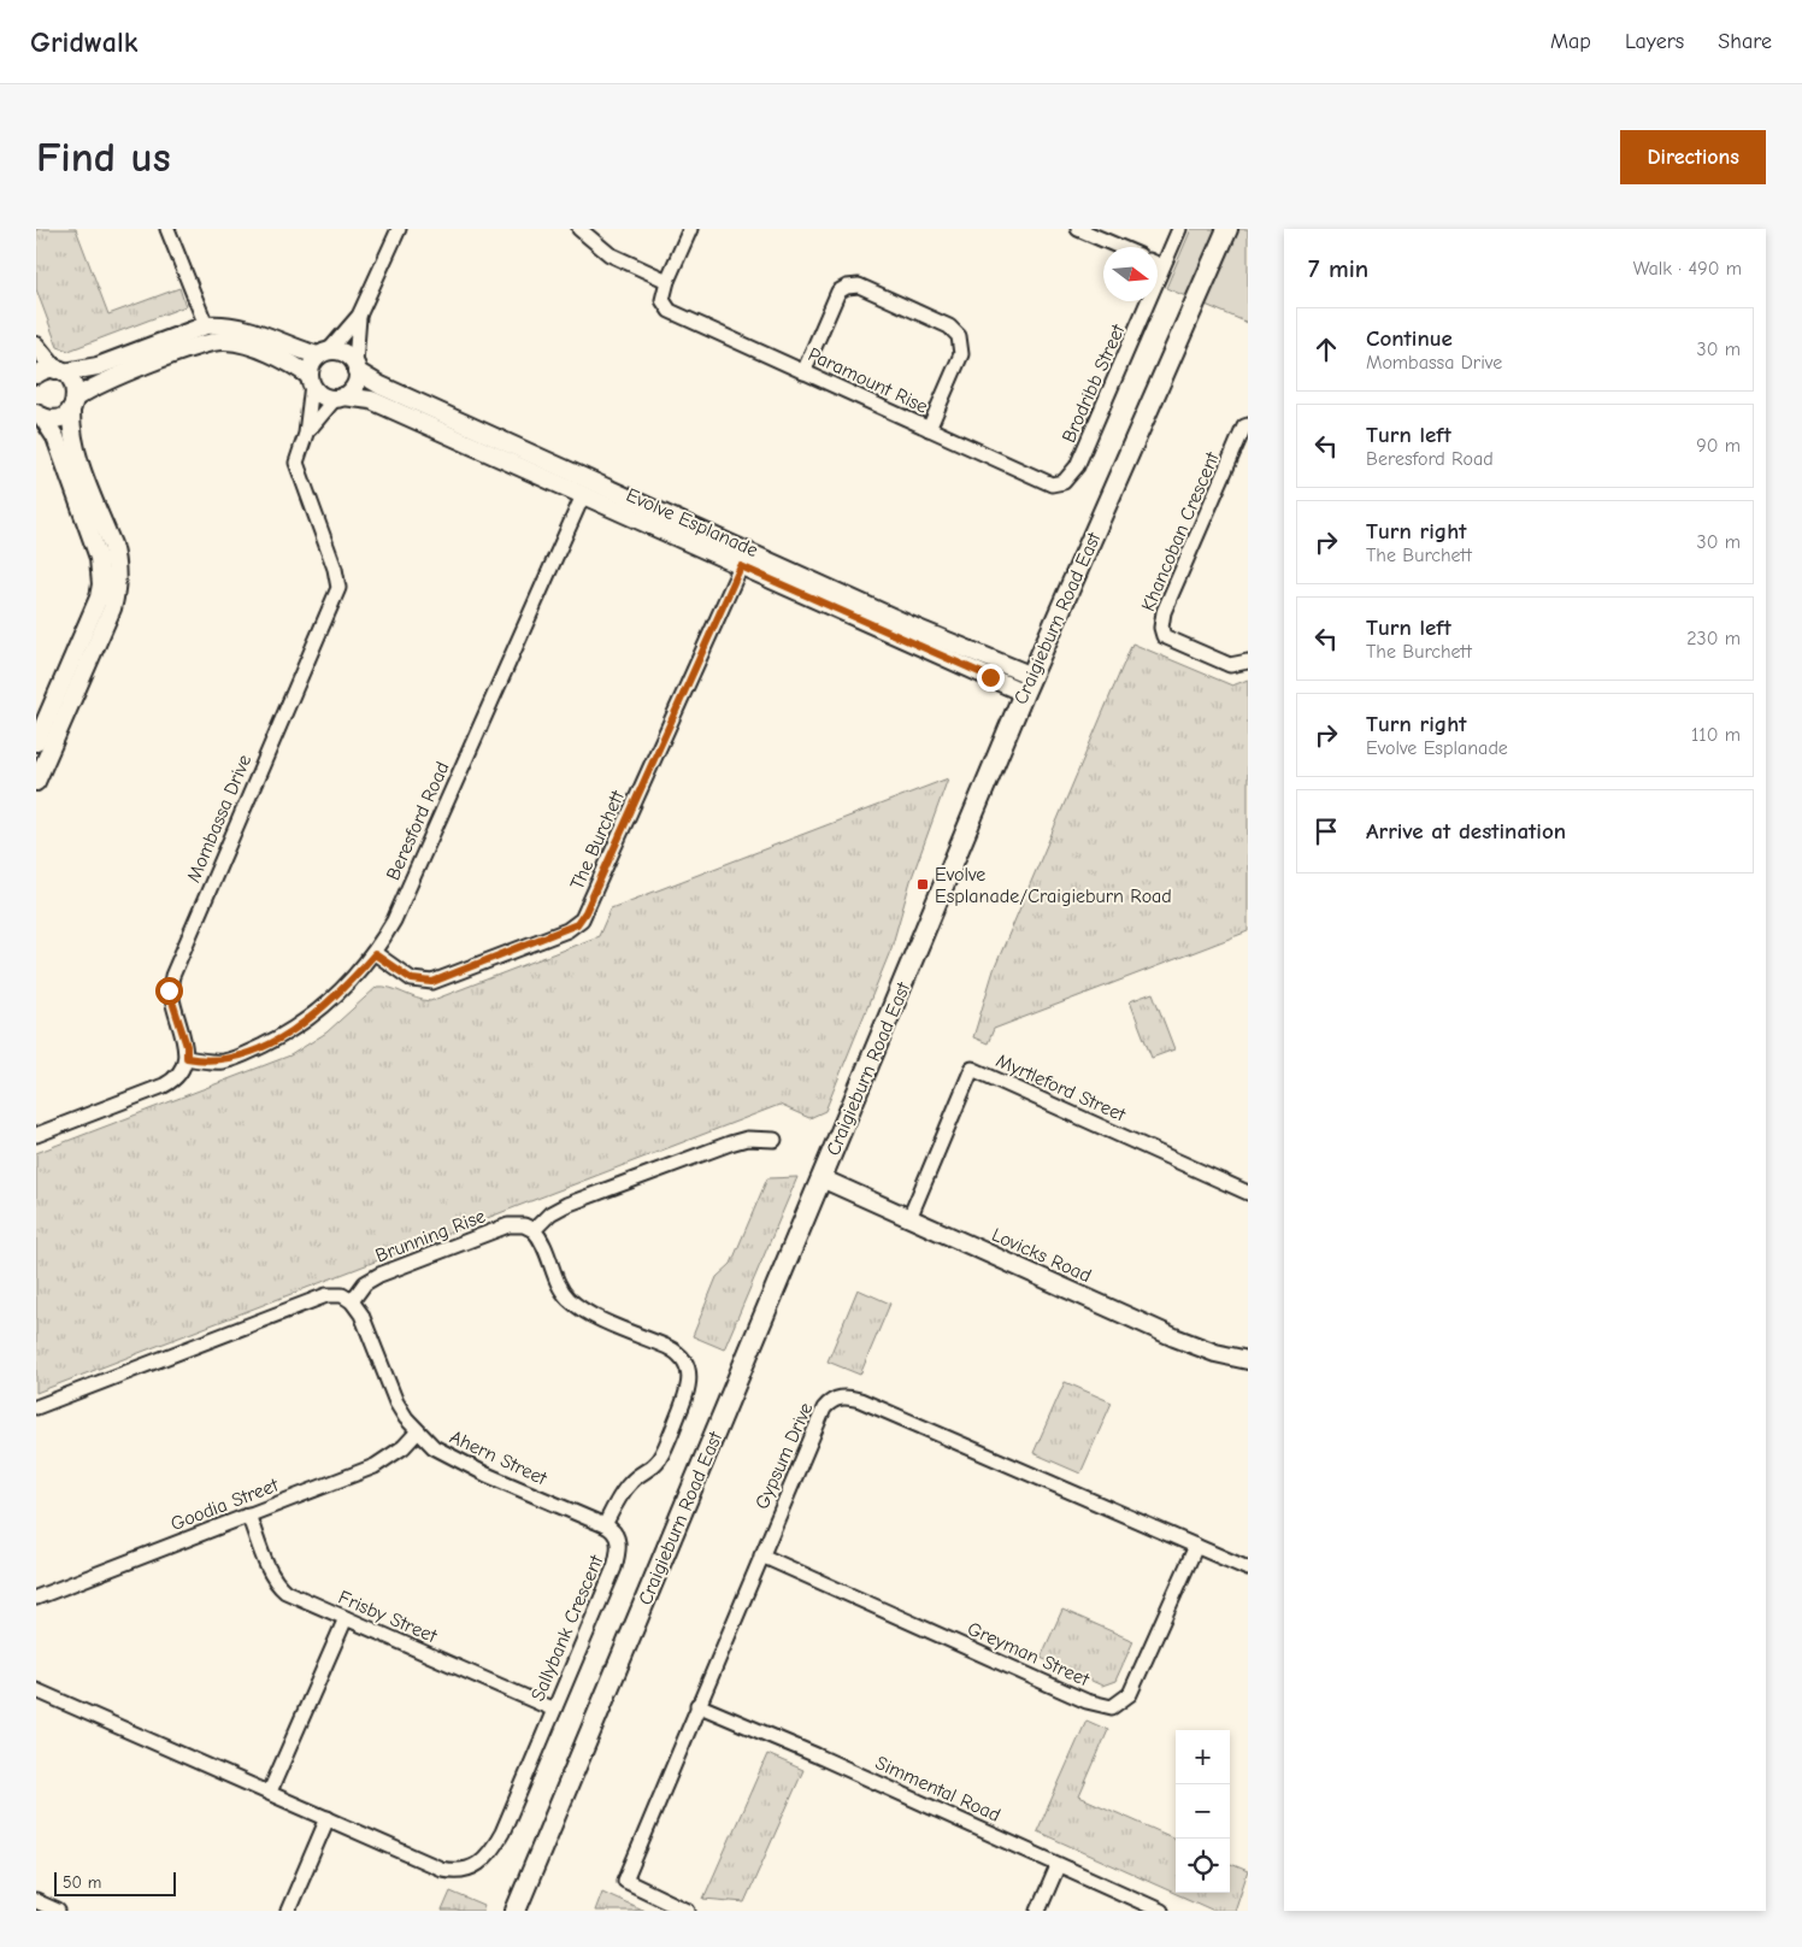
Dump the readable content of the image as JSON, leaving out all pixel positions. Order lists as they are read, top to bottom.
{
  "streets": {
    "main road": ["Craigieburn Road East"],
    "street": [
      "Paramount Rise",
      "Brodribb Street",
      "Evolve Esplanade",
      "Khancoban Crescent",
      "Mombassa Drive",
      "Beresford Road",
      "The Burchett",
      "Myrtleford Street",
      "Brunning Rise",
      "Lovicks Road",
      "Gypsum Drive",
      "Ahern Street",
      "Goodia Street",
      "Frisby Street",
      "Sallybank Crescent",
      "Greyman Street",
      "Simmental Road"
    ]
  },
  "crossings": [
    ["Paramount Rise", "Brodribb Street"],
    ["Evolve Esplanade", "Craigieburn Road East"],
    ["Evolve Esplanade", "Mombassa Drive"],
    ["Evolve Esplanade", "Beresford Road"],
    ["Evolve Esplanade", "The Burchett"],
    ["Craigieburn Road East", "Lovicks Road"],
    ["Mombassa Drive", "Beresford Road"],
    ["Beresford Road", "The Burchett"],
    ["Myrtleford Street", "Lovicks Road"],
    ["Brunning Rise", "Ahern Street"],
    ["Gypsum Drive", "Greyman Street"],
    ["Gypsum Drive", "Simmental Road"],
    ["Ahern Street", "Goodia Street"],
    ["Ahern Street", "Sallybank Crescent"],
    ["Goodia Street", "Frisby Street"],
    ["Frisby Street", "Sallybank Crescent"]
  ],
  "places": {
    "transit": ["Evolve Esplanade/Craigieburn Road"]
  },
  "scale_bar": "50 m",
  "north": "right",
  "page": {
    "header": "Gridwalk",
    "nav": ["Map", "Layers", "Share"],
    "buttons": "Directions",
    "title": "Find us",
    "heading": ["7 min", "Walk · 490 m"],
    "list": [
      ["Continue", "Mombassa Drive", "30 m"],
      ["Turn left", "Beresford Road", "90 m"],
      ["Turn right", "The Burchett", "30 m"],
      ["Turn left", "The Burchett", "230 m"],
      ["Turn right", "Evolve Esplanade", "110 m"],
      "Arrive at destination"
    ],
    "map_buttons": ["+", "−"],
    "scale": "50 m"
  }
}
